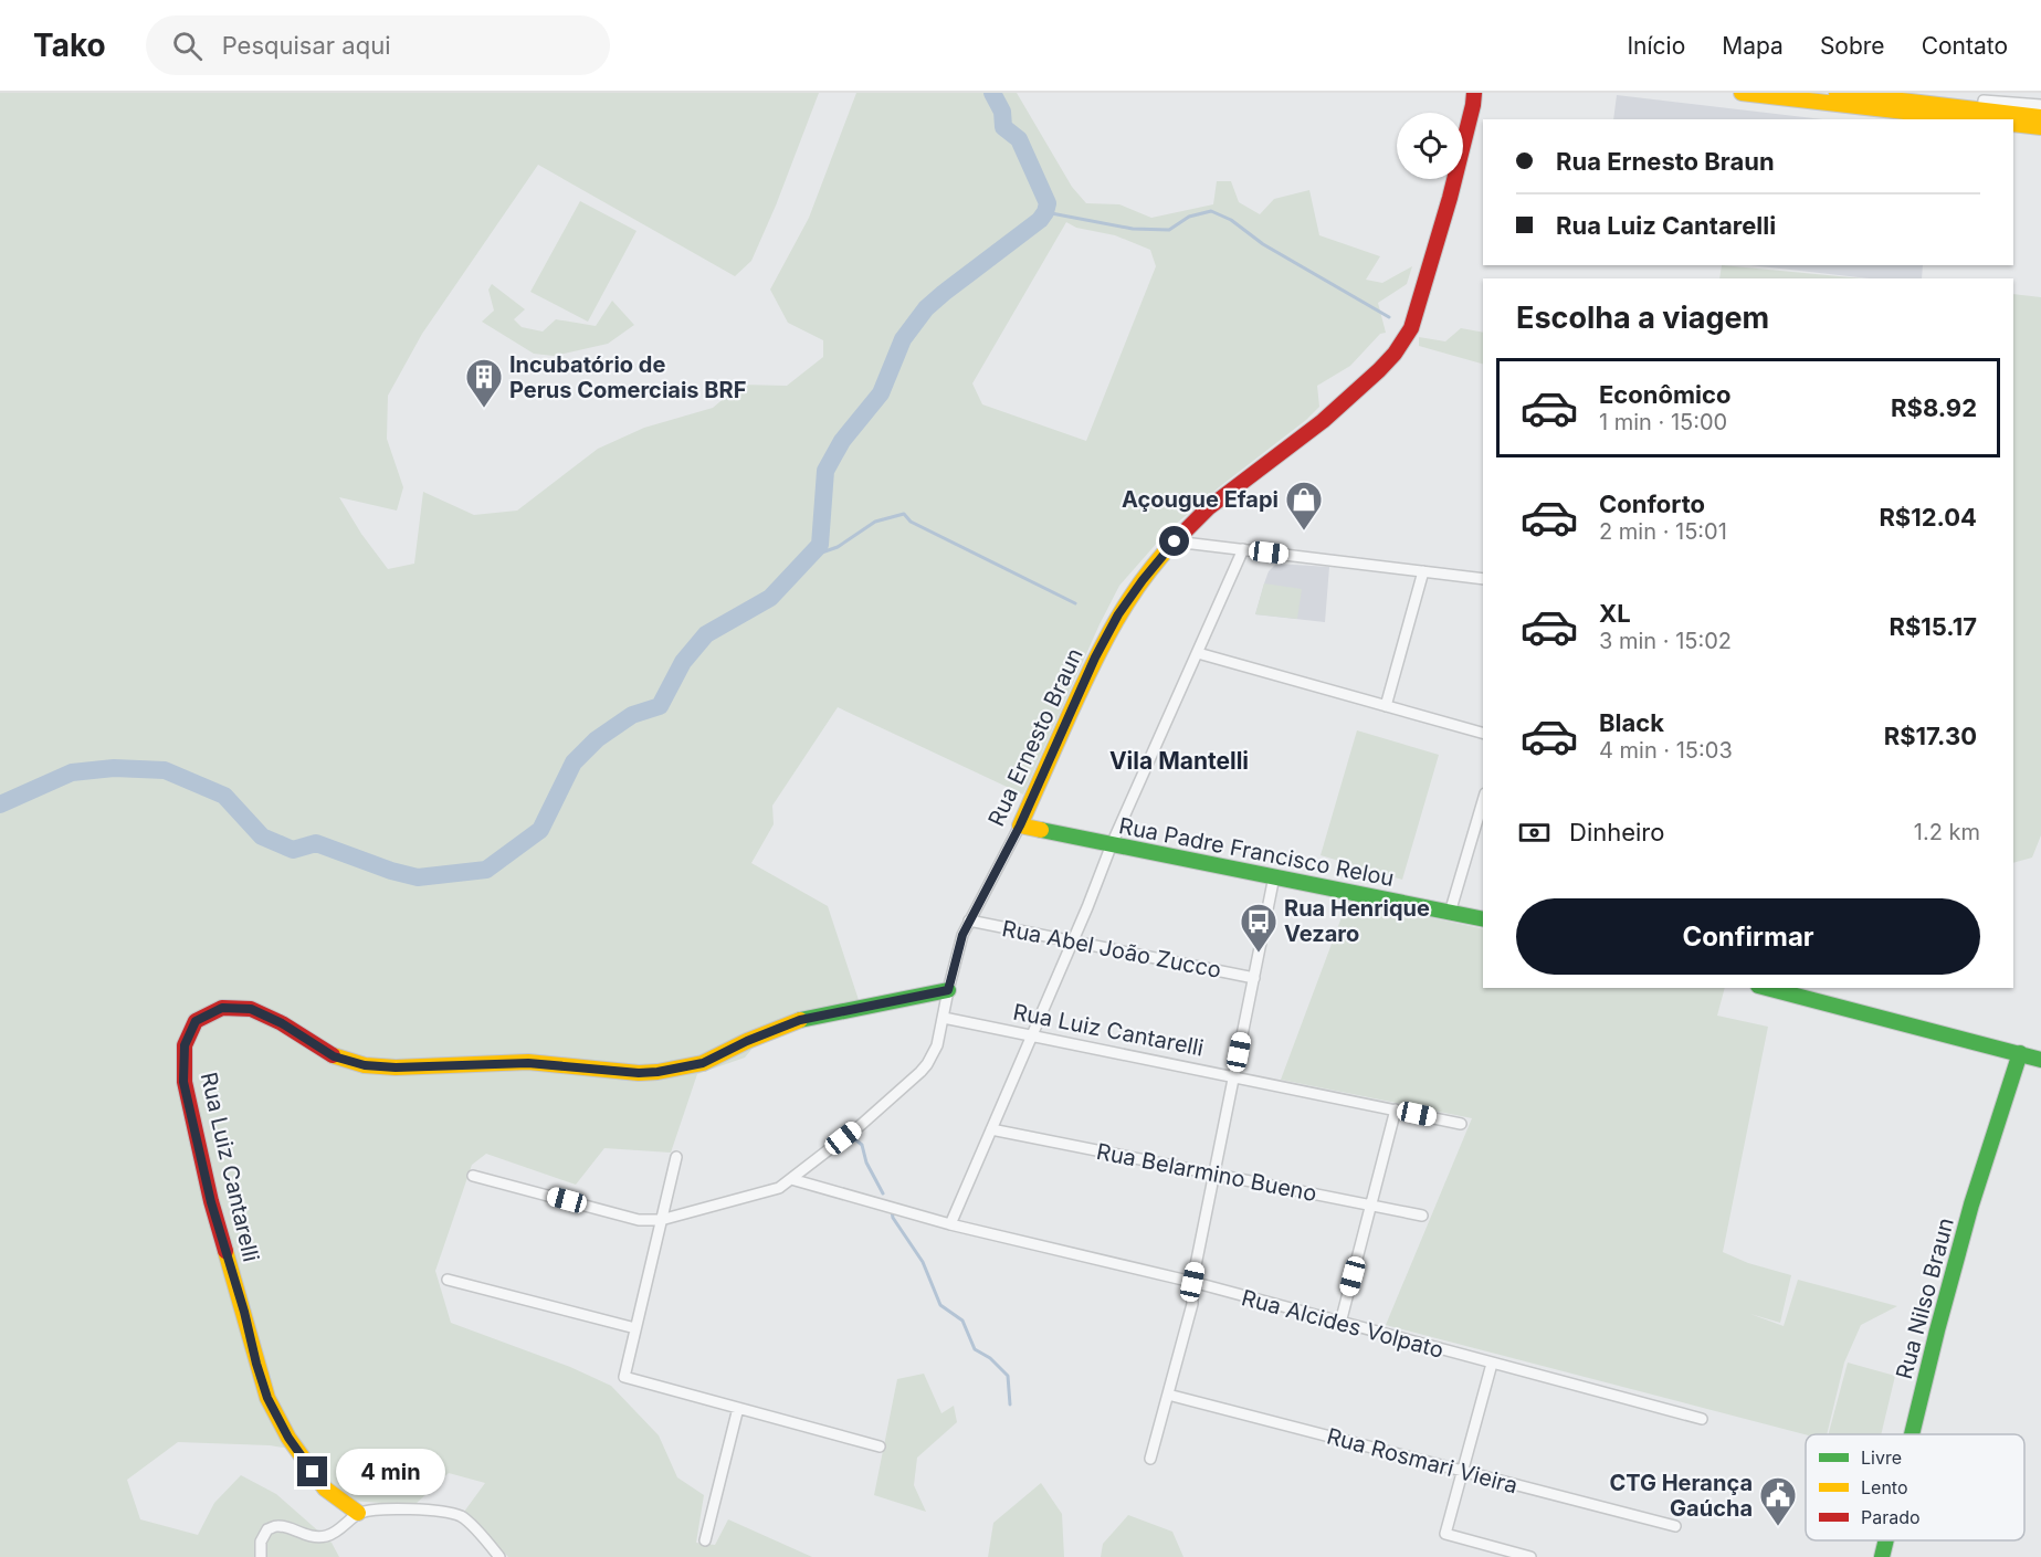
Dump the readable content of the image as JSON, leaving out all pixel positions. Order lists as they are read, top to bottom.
{
  "streets": {
    "street": [
      "Rua Ernesto Braun",
      "Rua Padre Francisco Relou",
      "Rua Abel João Zucco",
      "Rua Luiz Cantarelli",
      "Rua Belarmino Bueno",
      "Rua Nilso Braun",
      "Rua Alcides Volpato",
      "Rua Rosmari Vieira"
    ]
  },
  "crossings": [
    ["Rua Ernesto Braun", "Rua Padre Francisco Relou"],
    ["Rua Ernesto Braun", "Rua Abel João Zucco"],
    ["Rua Ernesto Braun", "Rua Luiz Cantarelli"],
    ["Rua Ernesto Braun", "Rua Alcides Volpato"]
  ],
  "districts": ["Vila Mantelli"],
  "places": {
    "building": ["Incubatório de Perus Comerciais BRF"],
    "shop": ["Açougue Efapi"],
    "bus stop": ["Rua Henrique Vezaro"],
    "public building": ["CTG Herança Gaúcha"]
  },
  "legend": ["Livre", "Lento", "Parado"],
  "page": {
    "header": "Tako",
    "search": "Pesquisar aqui",
    "nav": [
      "Início",
      "Mapa",
      "Sobre",
      "Contato"
    ],
    "banner": ["Rua Ernesto Braun", "Rua Luiz Cantarelli"],
    "heading": "Escolha a viagem",
    "list": [
      {
        "name": "Econômico",
        "note": "1 min · 15:00",
        "value": "R$8.92"
      },
      {
        "name": "Conforto",
        "note": "2 min · 15:01",
        "value": "R$12.04"
      },
      {
        "name": "XL",
        "note": "3 min · 15:02",
        "value": "R$15.17"
      },
      {
        "name": "Black",
        "note": "4 min · 15:03",
        "value": "R$17.30"
      }
    ],
    "pay": ["Dinheiro", "1.2 km"],
    "buttons": "Confirmar",
    "bubble": "4 min"
  }
}
